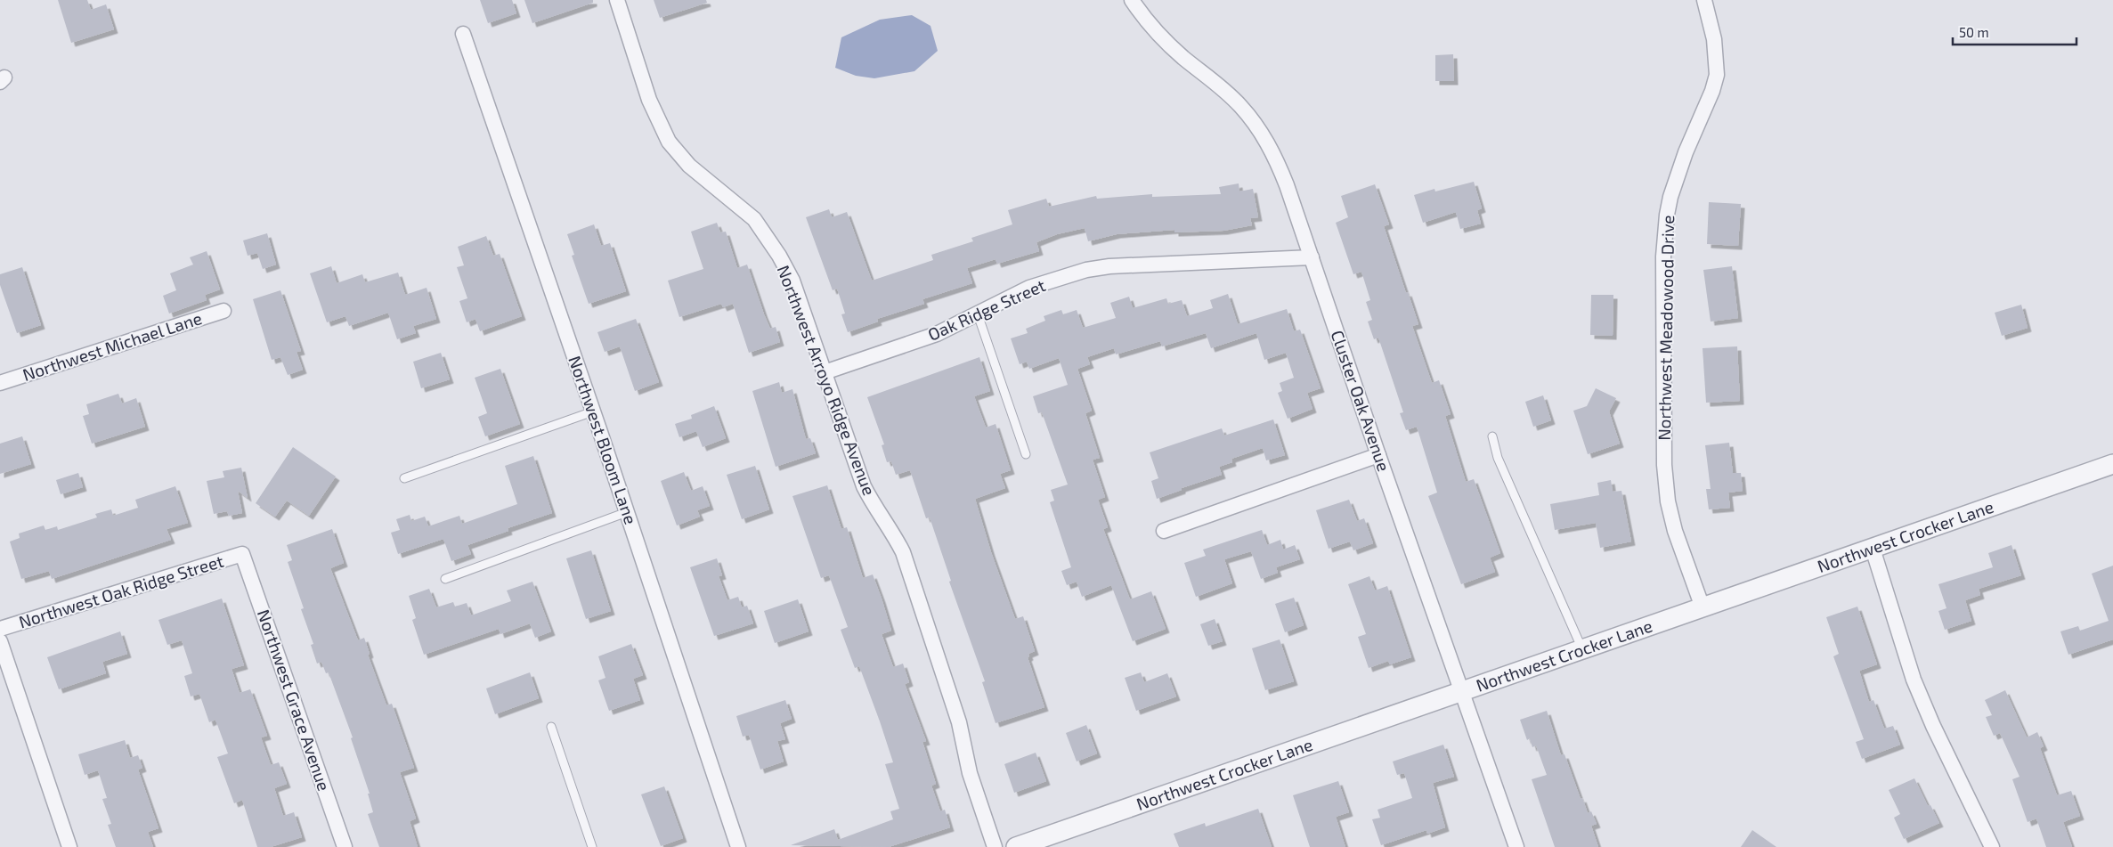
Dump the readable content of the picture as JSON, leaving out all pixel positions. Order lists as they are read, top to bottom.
{
  "streets": {
    "street": [
      "Oak Ridge Street",
      "Northwest Meadowood Drive",
      "Northwest Michael Lane",
      "Northwest Arroyo Ridge Avenue",
      "Cluster Oak Avenue",
      "Northwest Bloom Lane",
      "Northwest Crocker Lane",
      "Northwest Oak Ridge Street",
      "Northwest Grace Avenue"
    ]
  },
  "crossings": [
    ["Oak Ridge Street", "Northwest Arroyo Ridge Avenue"],
    ["Oak Ridge Street", "Cluster Oak Avenue"],
    ["Northwest Meadowood Drive", "Northwest Crocker Lane"],
    ["Cluster Oak Avenue", "Northwest Crocker Lane"],
    ["Northwest Oak Ridge Street", "Northwest Grace Avenue"]
  ],
  "scale_bar": "50 m"
}
